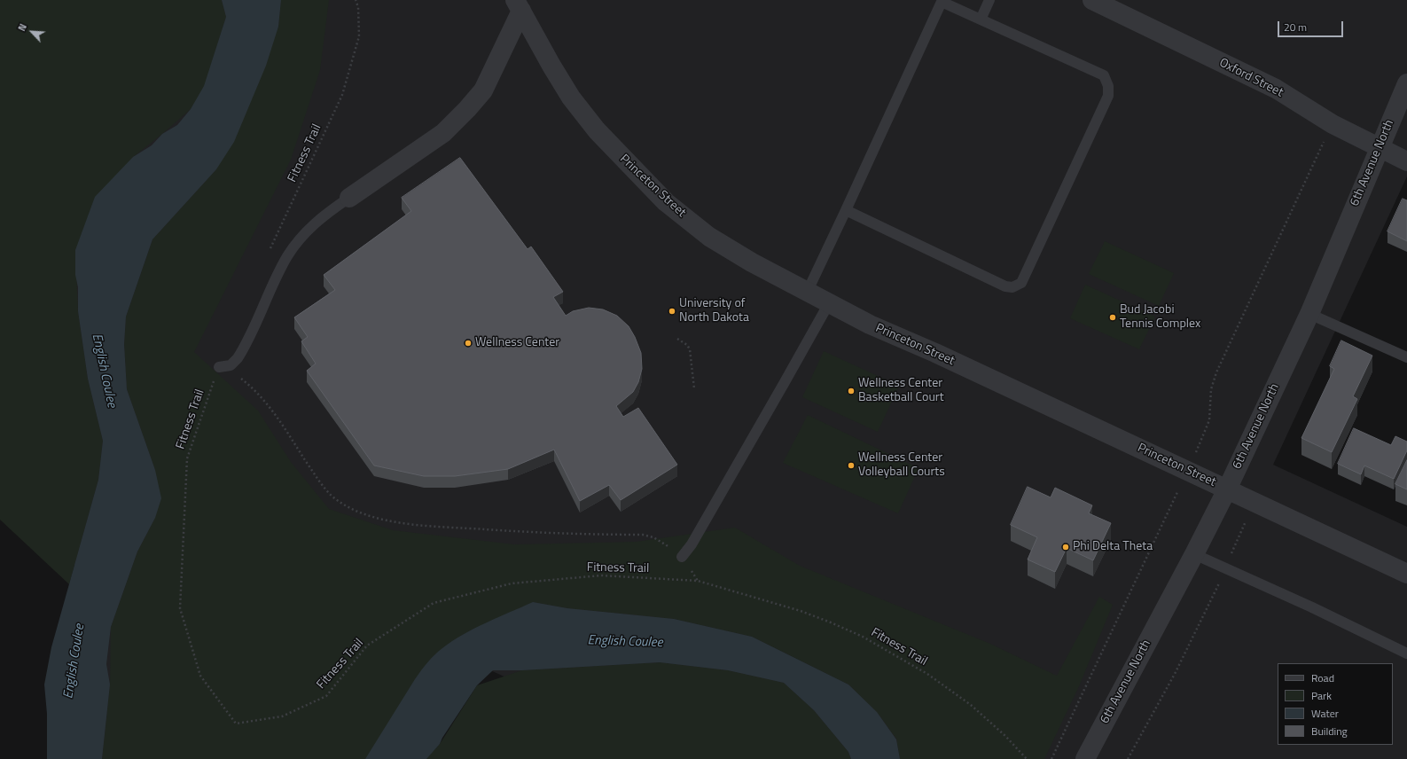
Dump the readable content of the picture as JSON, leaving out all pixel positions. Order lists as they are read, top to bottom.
{
  "streets": {
    "street": ["Oxford Street", "6th Avenue North", "Princeton Street"],
    "path": ["Fitness Trail"]
  },
  "crossings": [
    ["Oxford Street", "6th Avenue North"],
    ["6th Avenue North", "Princeton Street"]
  ],
  "water": ["English Coulee"],
  "places": [
    "University of North Dakota",
    "Bud Jacobi Tennis Complex",
    "Wellness Center",
    "Wellness Center Basketball Court",
    "Wellness Center Volleyball Courts",
    "Phi Delta Theta"
  ],
  "legend": [
    "Road",
    "Park",
    "Water",
    "Building"
  ],
  "scale_bar": "20 m",
  "north": "top left"
}
